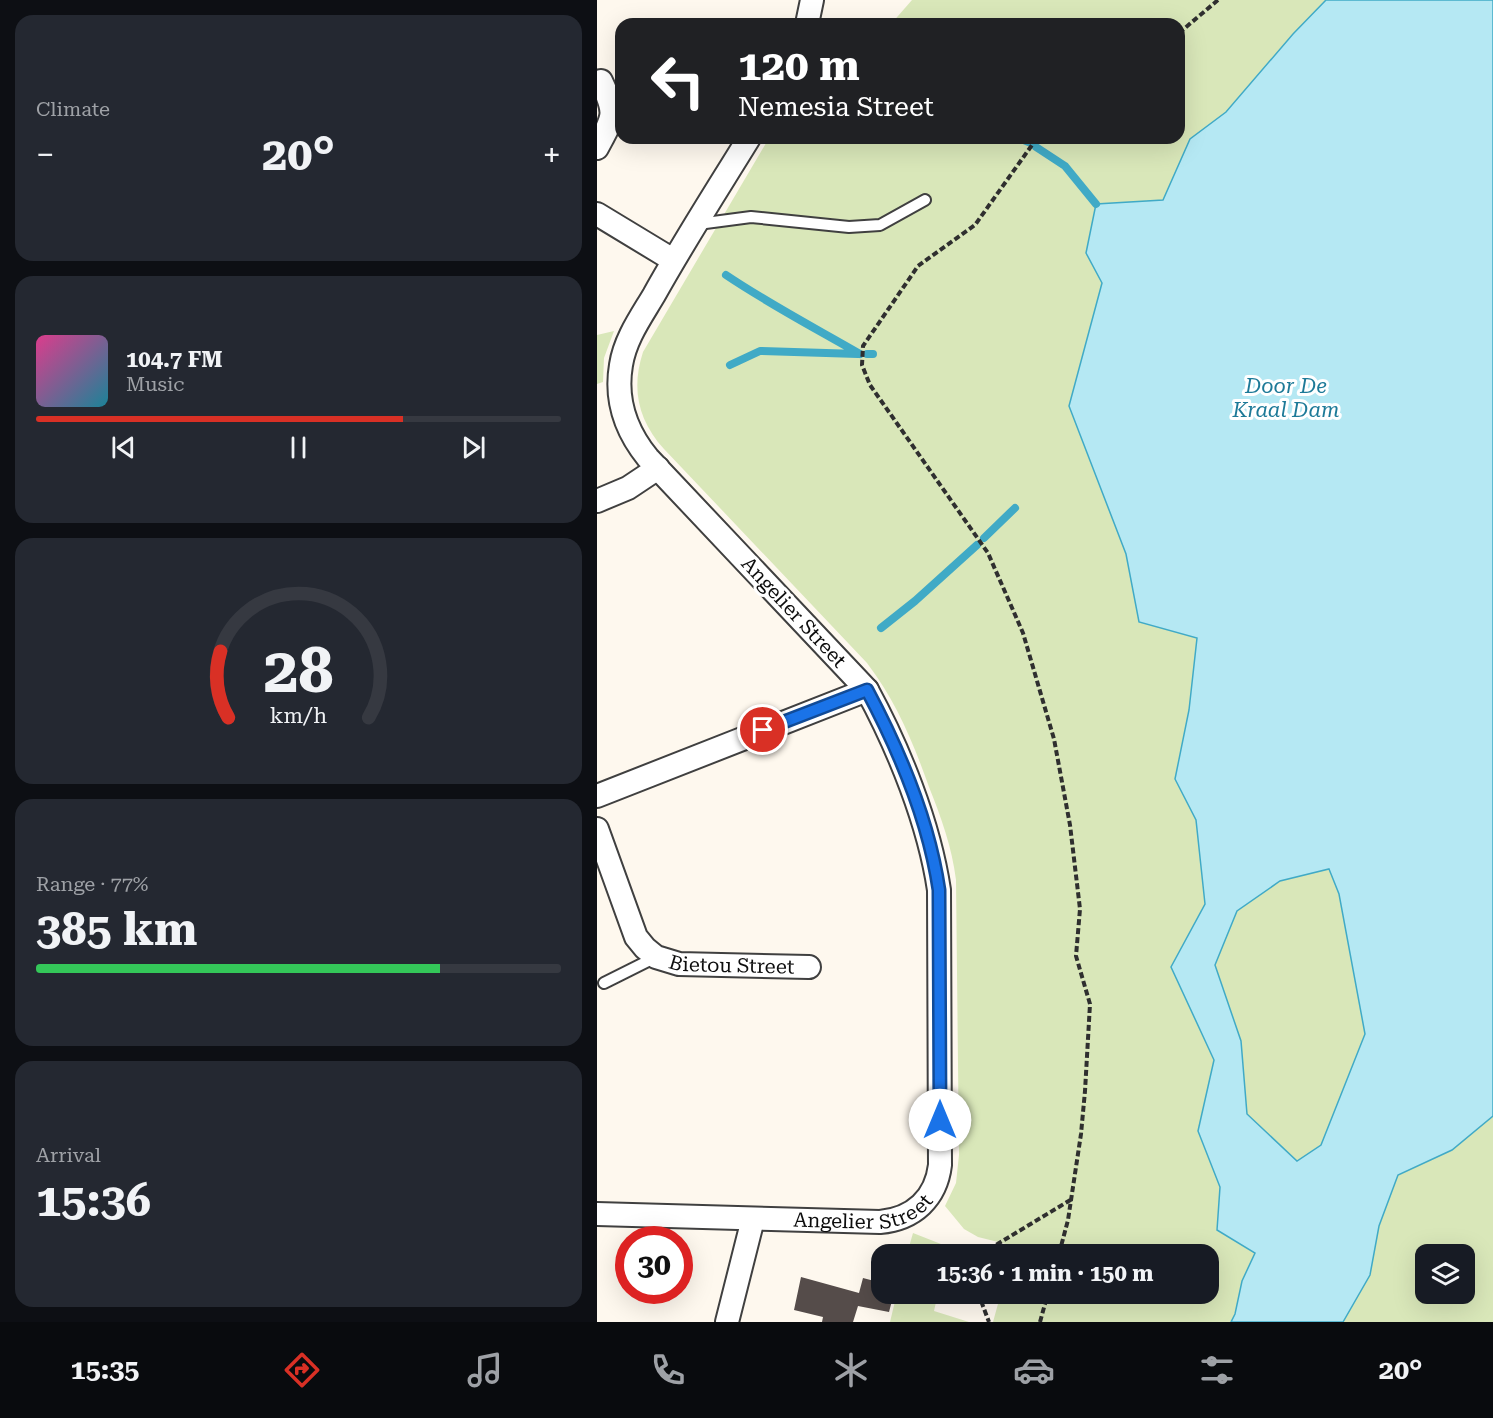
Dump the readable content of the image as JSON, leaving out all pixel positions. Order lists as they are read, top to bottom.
{
  "streets": {
    "street": ["Angelier Street", "Bietou Street"]
  },
  "water": ["Door De Kraal Dam"],
  "page": {
    "tile": [
      "Climate",
      ["Range · 77%", "385 km"],
      ["Arrival", "15:36"]
    ],
    "turn": ["120 m", "Nemesia Street"],
    "heat": ["−", "20°", "+"],
    "song": ["104.7 FM", "Music"],
    "limit": "30",
    "trip": "15:36 · 1 min · 150 m",
    "tabs": ["15:35", "20°"],
    "gauge": ["28", "km/h"]
  }
}
